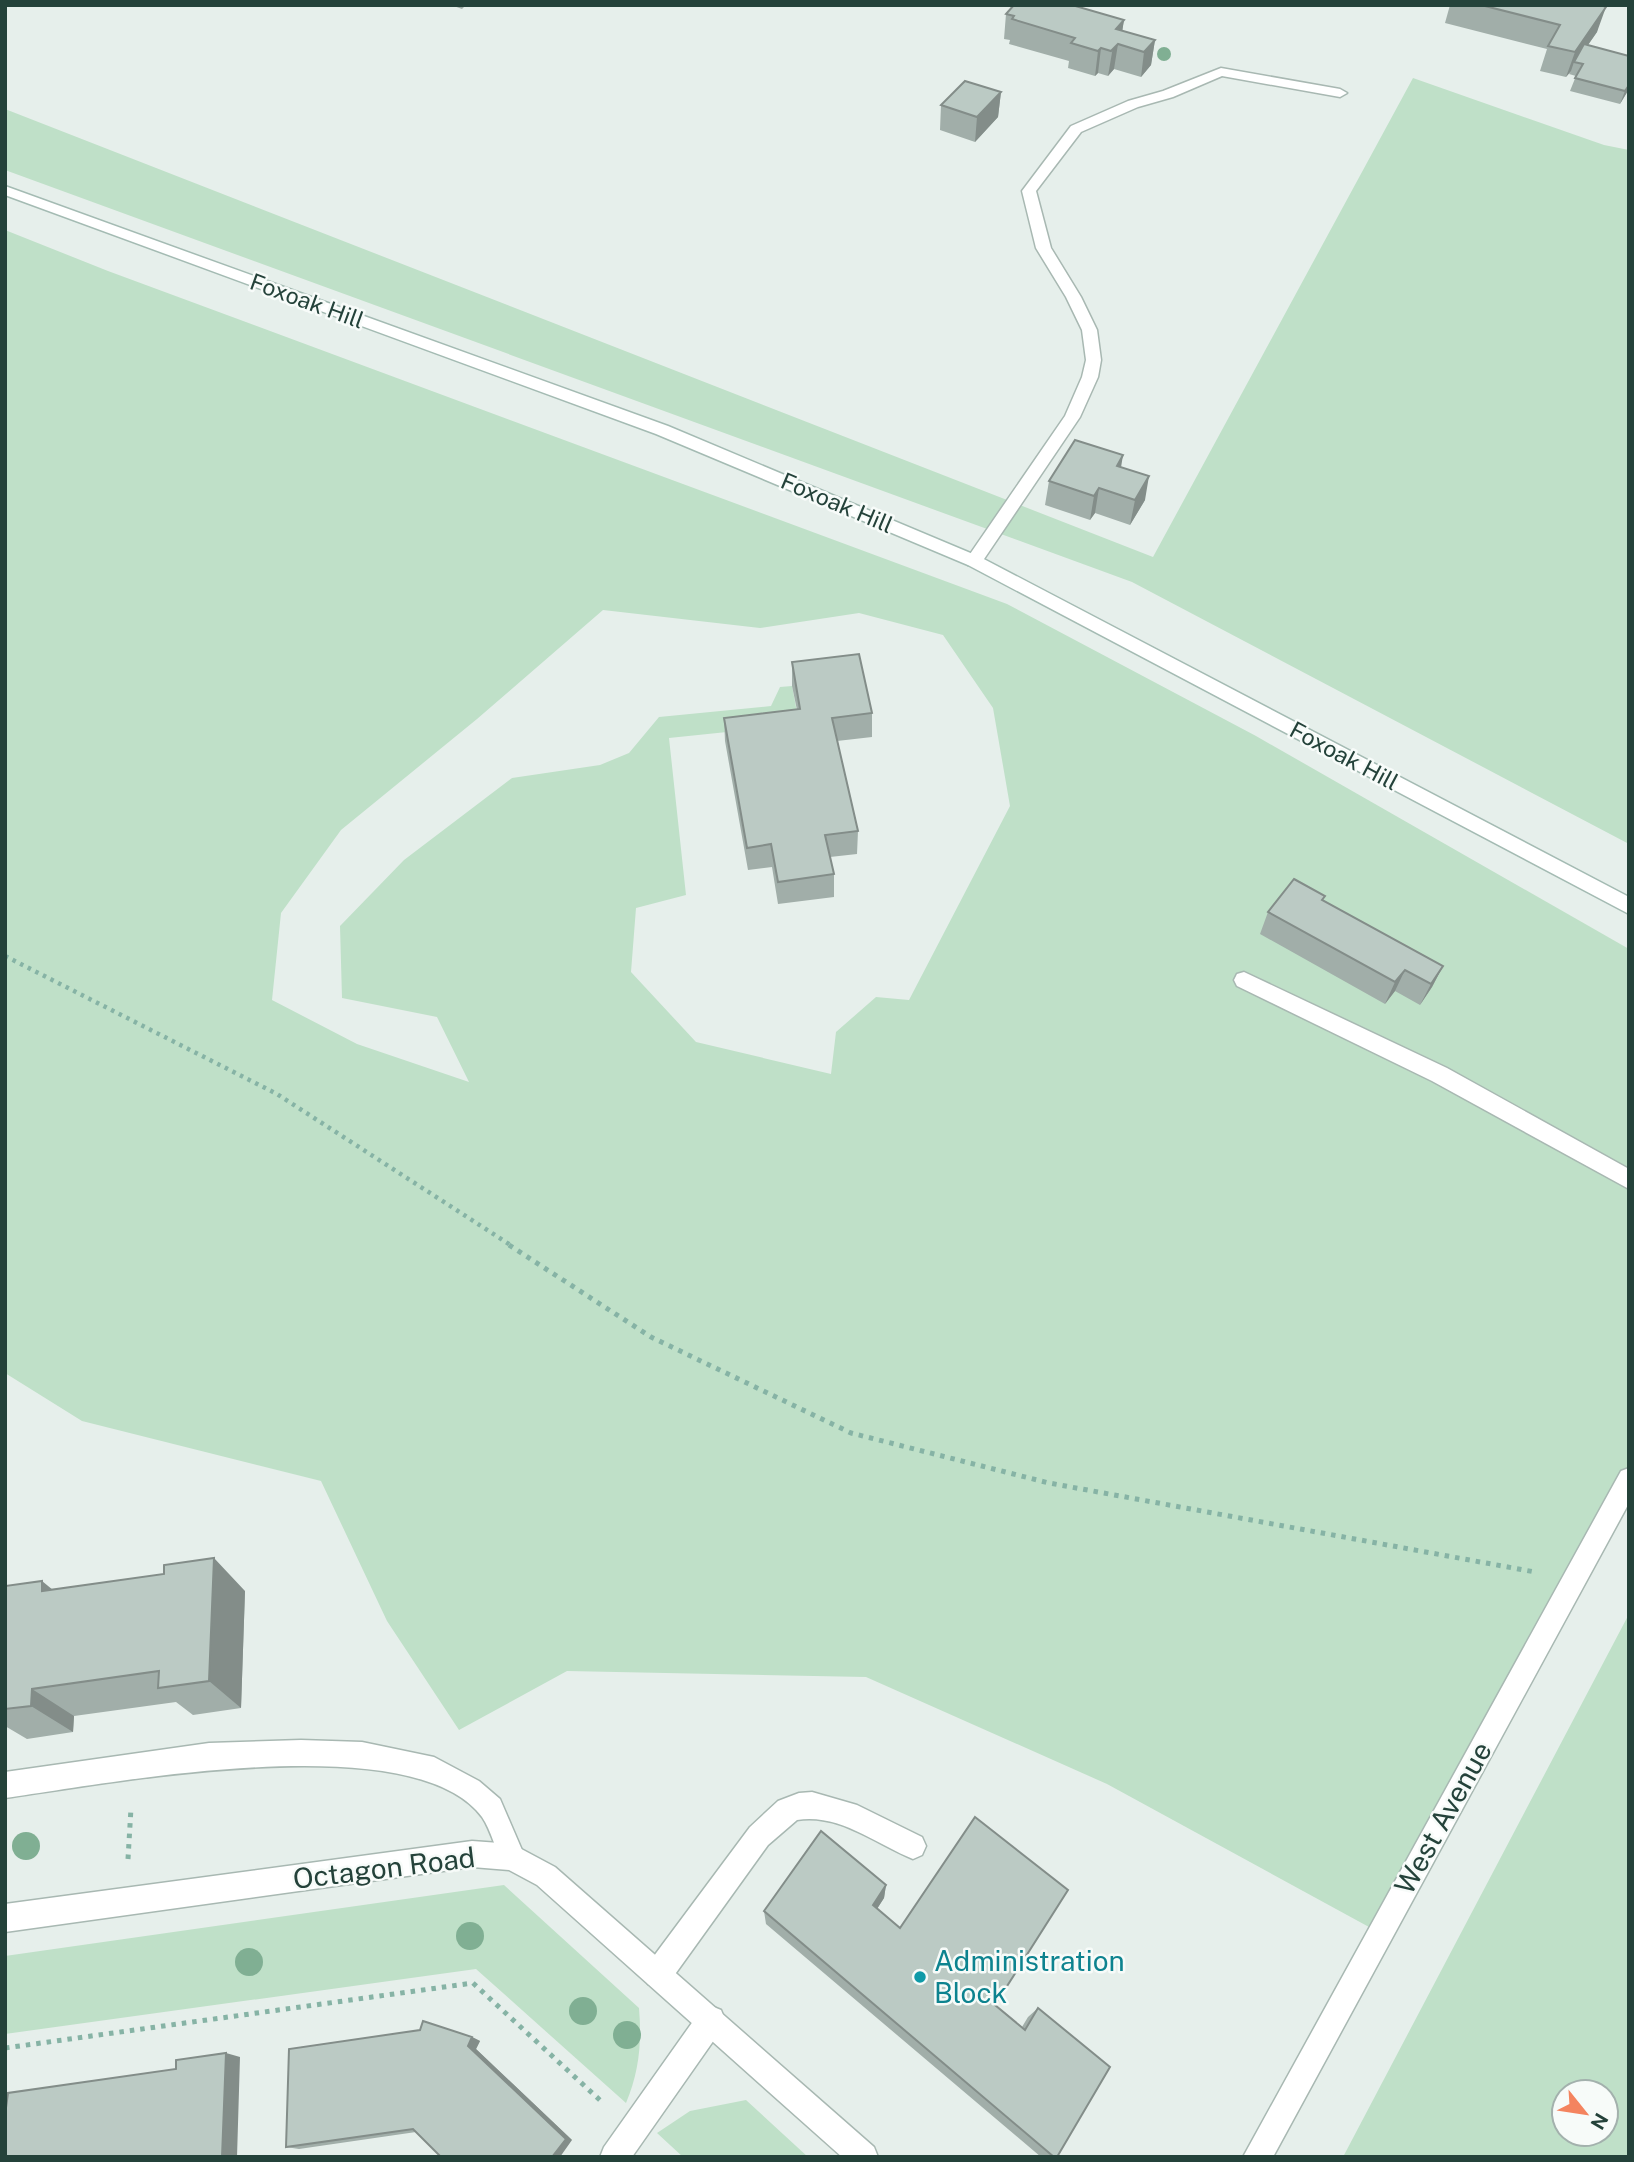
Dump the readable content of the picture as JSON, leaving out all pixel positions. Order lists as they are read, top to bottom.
{
  "streets": {
    "main road": ["Foxoak Hill", "West Avenue", "Octagon Road"]
  },
  "places": ["Administration Block"],
  "north": "bottom right"
}
